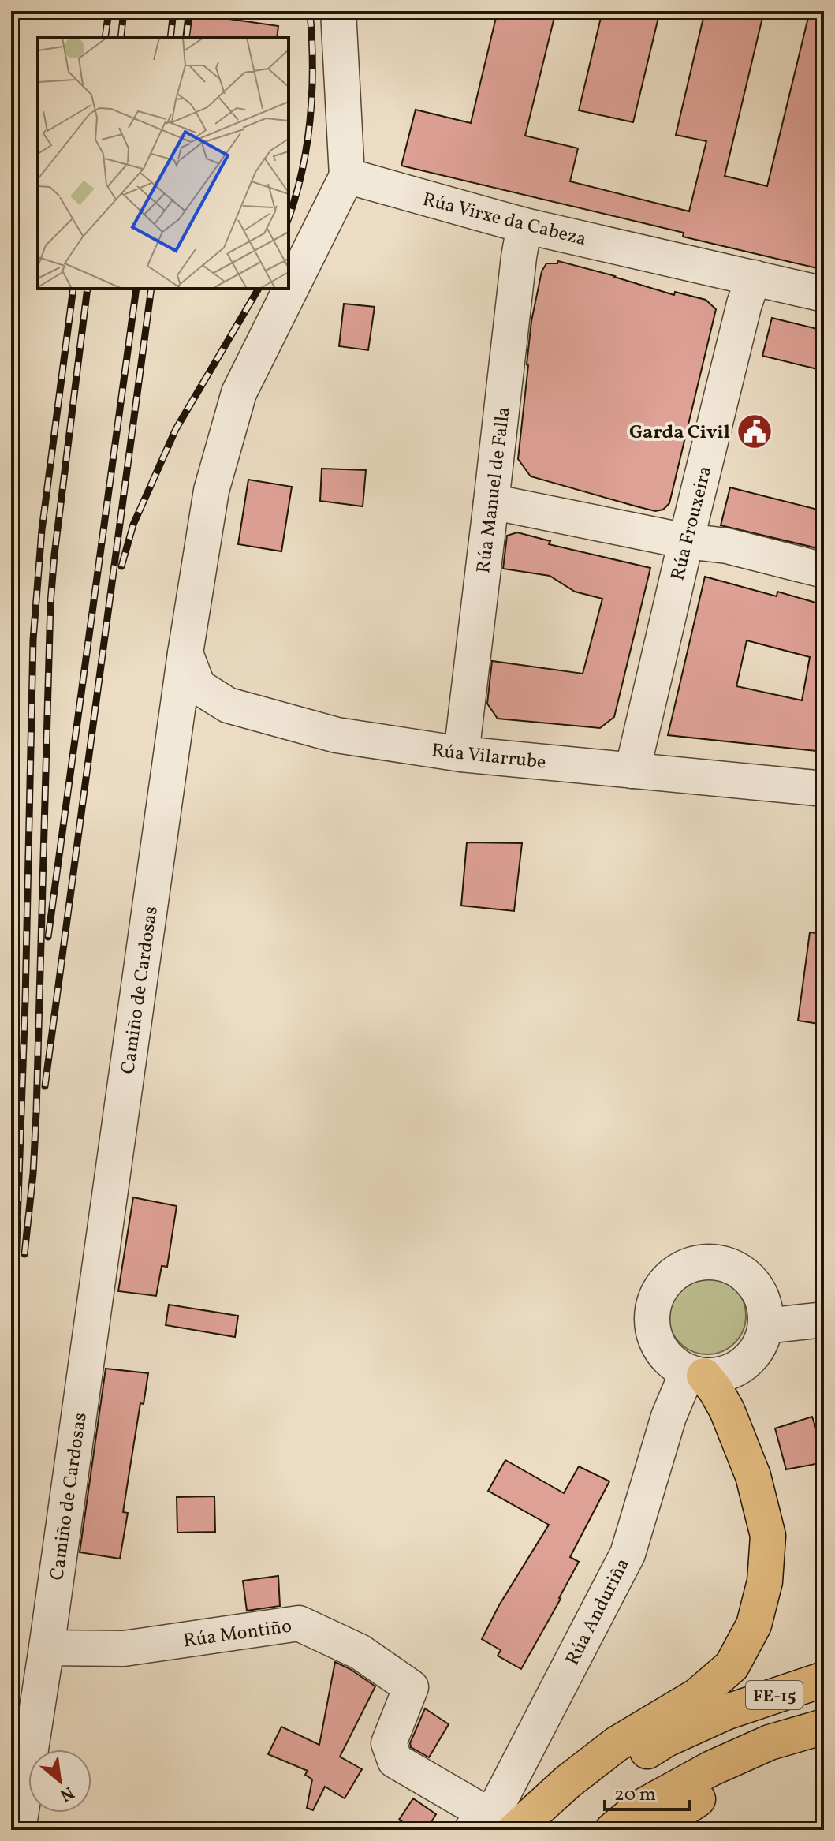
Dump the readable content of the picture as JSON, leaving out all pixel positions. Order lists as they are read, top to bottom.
{
  "streets": {
    "highway": ["FE-15"],
    "street": [
      "Rúa Virxe da Cabeza",
      "Rúa Manuel de Falla",
      "Rúa Frouxeira",
      "Rúa Vilarrube",
      "Camiño de Cardosas",
      "Rúa Anduriña",
      "Rúa Montiño"
    ]
  },
  "crossings": [
    ["Rúa Virxe da Cabeza", "Rúa Manuel de Falla"],
    ["Rúa Virxe da Cabeza", "Rúa Frouxeira"],
    ["Rúa Virxe da Cabeza", "Camiño de Cardosas"],
    ["Rúa Manuel de Falla", "Rúa Vilarrube"],
    ["Rúa Frouxeira", "Rúa Vilarrube"],
    ["Rúa Vilarrube", "Camiño de Cardosas"],
    ["Camiño de Cardosas", "Rúa Montiño"],
    ["Rúa Anduriña", "Rúa Montiño"]
  ],
  "places": {
    "public building": ["Garda Civil"]
  },
  "scale_bar": "20 m",
  "north": "bottom right"
}
